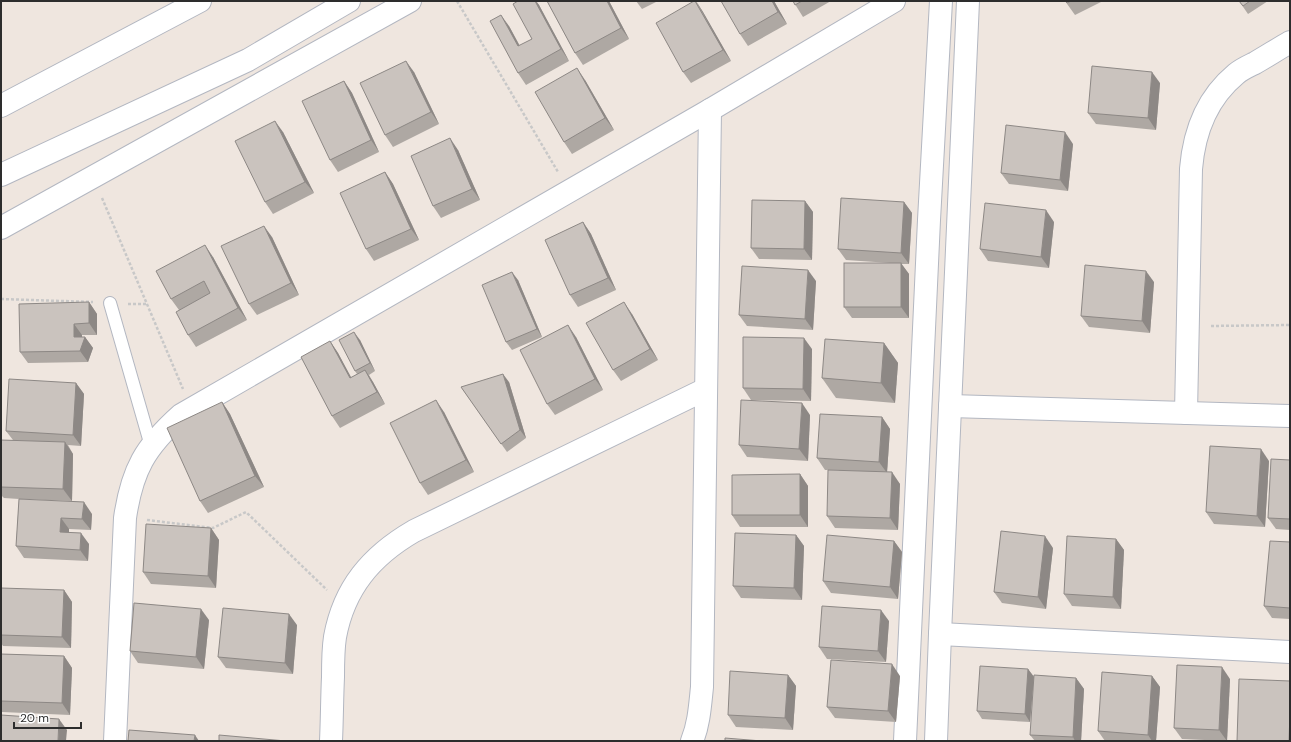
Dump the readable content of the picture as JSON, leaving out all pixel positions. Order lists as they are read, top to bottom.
{
  "scale_bar": "20 m"
}
